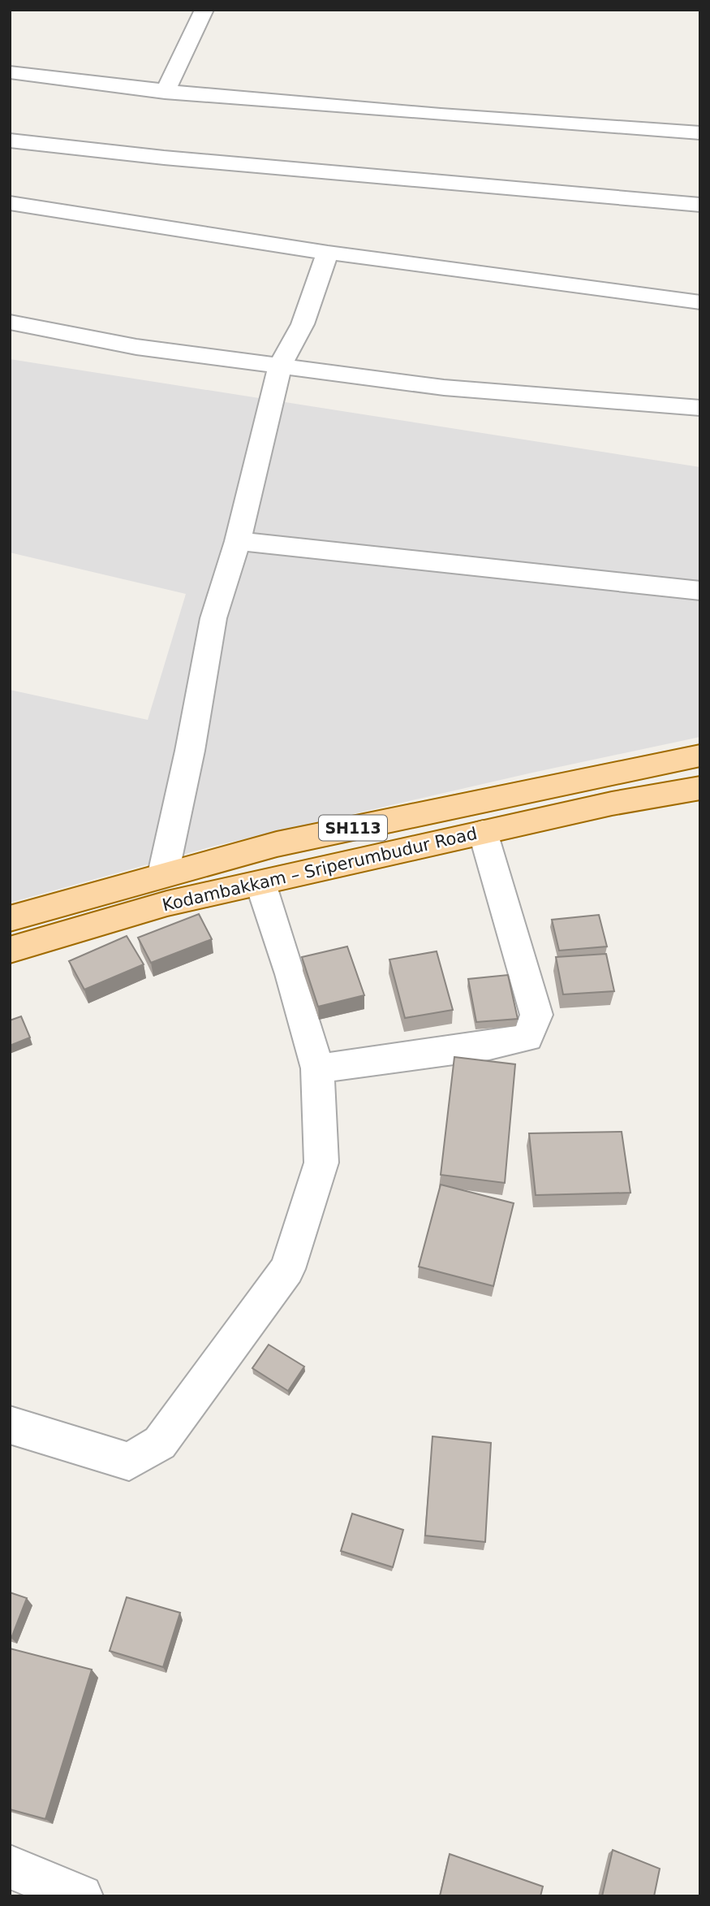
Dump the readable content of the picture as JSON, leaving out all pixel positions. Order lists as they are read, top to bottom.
{
  "streets": {
    "main road": ["SH113", "Kodambakkam – Sriperumbudur Road"]
  }
}
